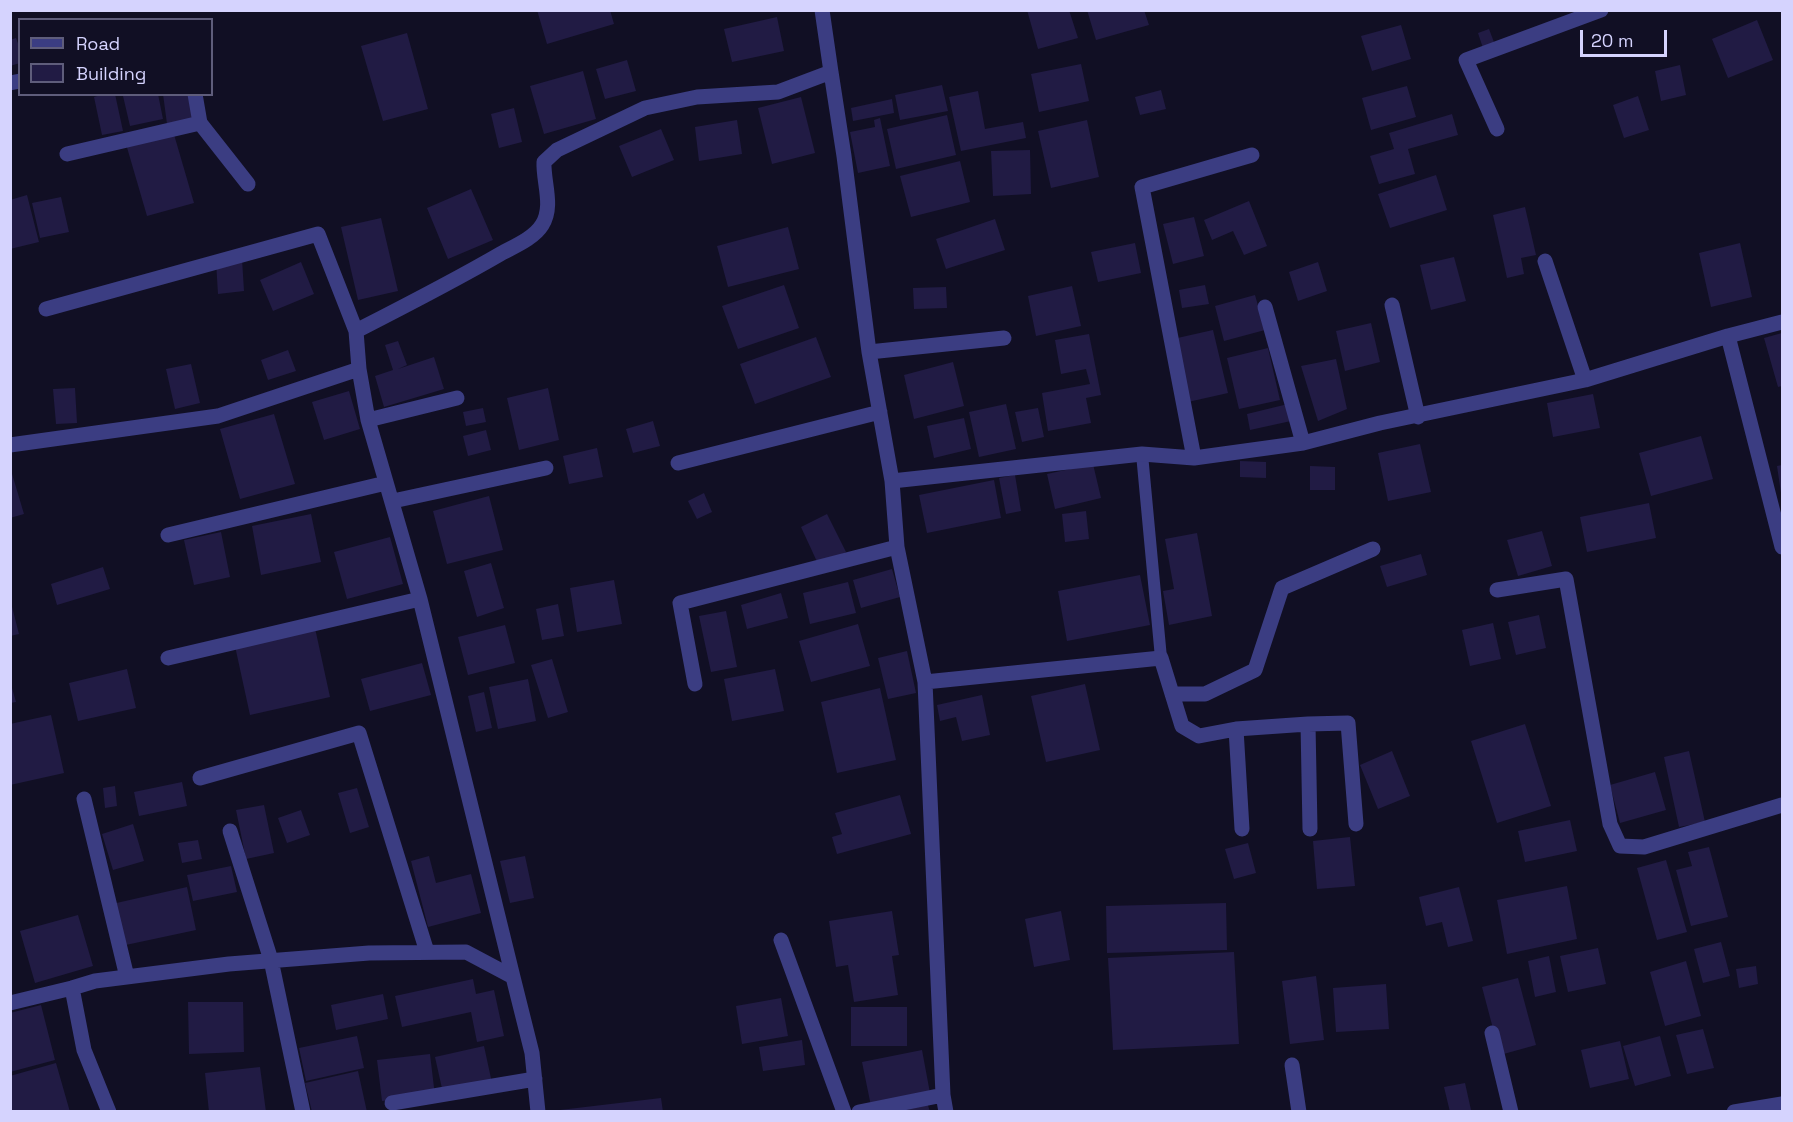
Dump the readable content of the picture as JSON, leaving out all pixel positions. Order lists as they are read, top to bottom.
{
  "legend": ["Road", "Building"],
  "scale_bar": "20 m"
}
